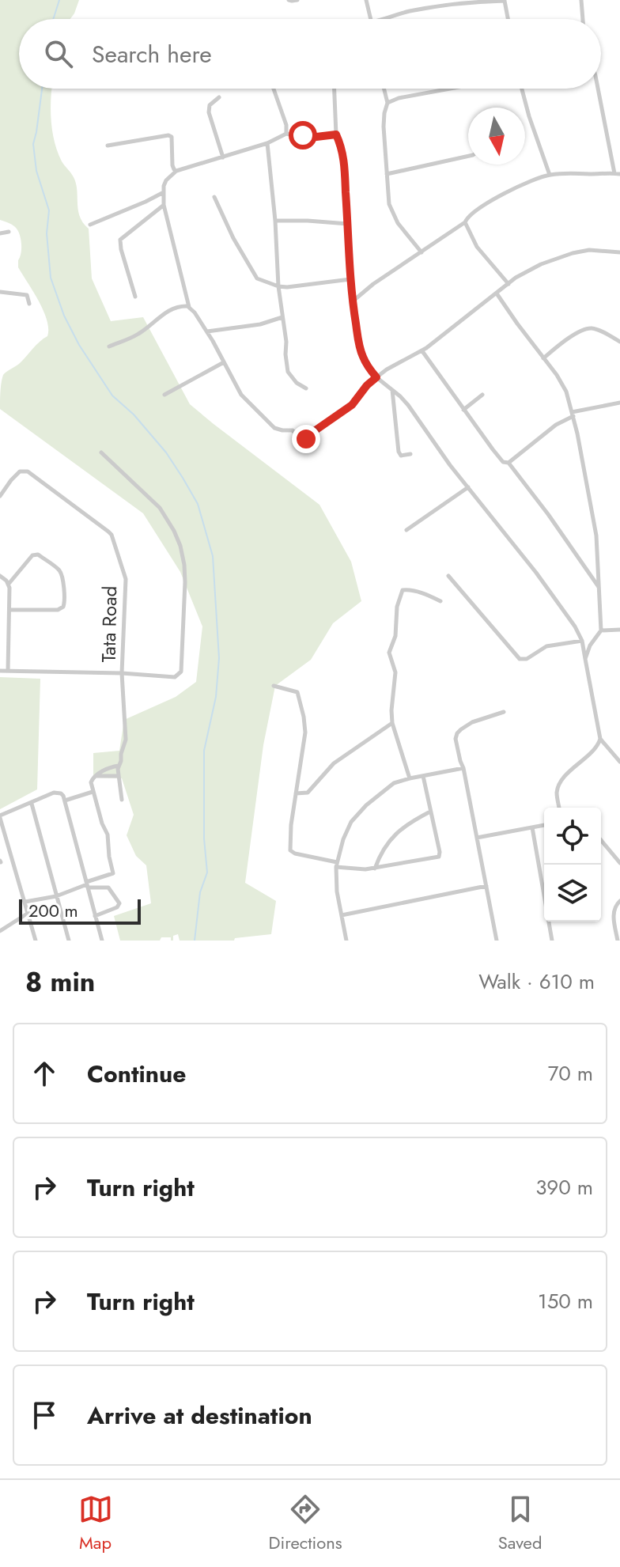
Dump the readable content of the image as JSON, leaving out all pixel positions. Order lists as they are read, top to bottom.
{
  "streets": {
    "street": ["Tata Road"]
  },
  "scale_bar": "200 m",
  "north": "bottom",
  "page": {
    "search": "Search here",
    "scale": "200 m",
    "heading": ["8 min", "Walk · 610 m"],
    "list": [
      ["Continue", "70 m"],
      ["Turn right", "390 m"],
      ["Turn right", "150 m"],
      "Arrive at destination"
    ],
    "nav": ["Map", "Directions", "Saved"]
  }
}
